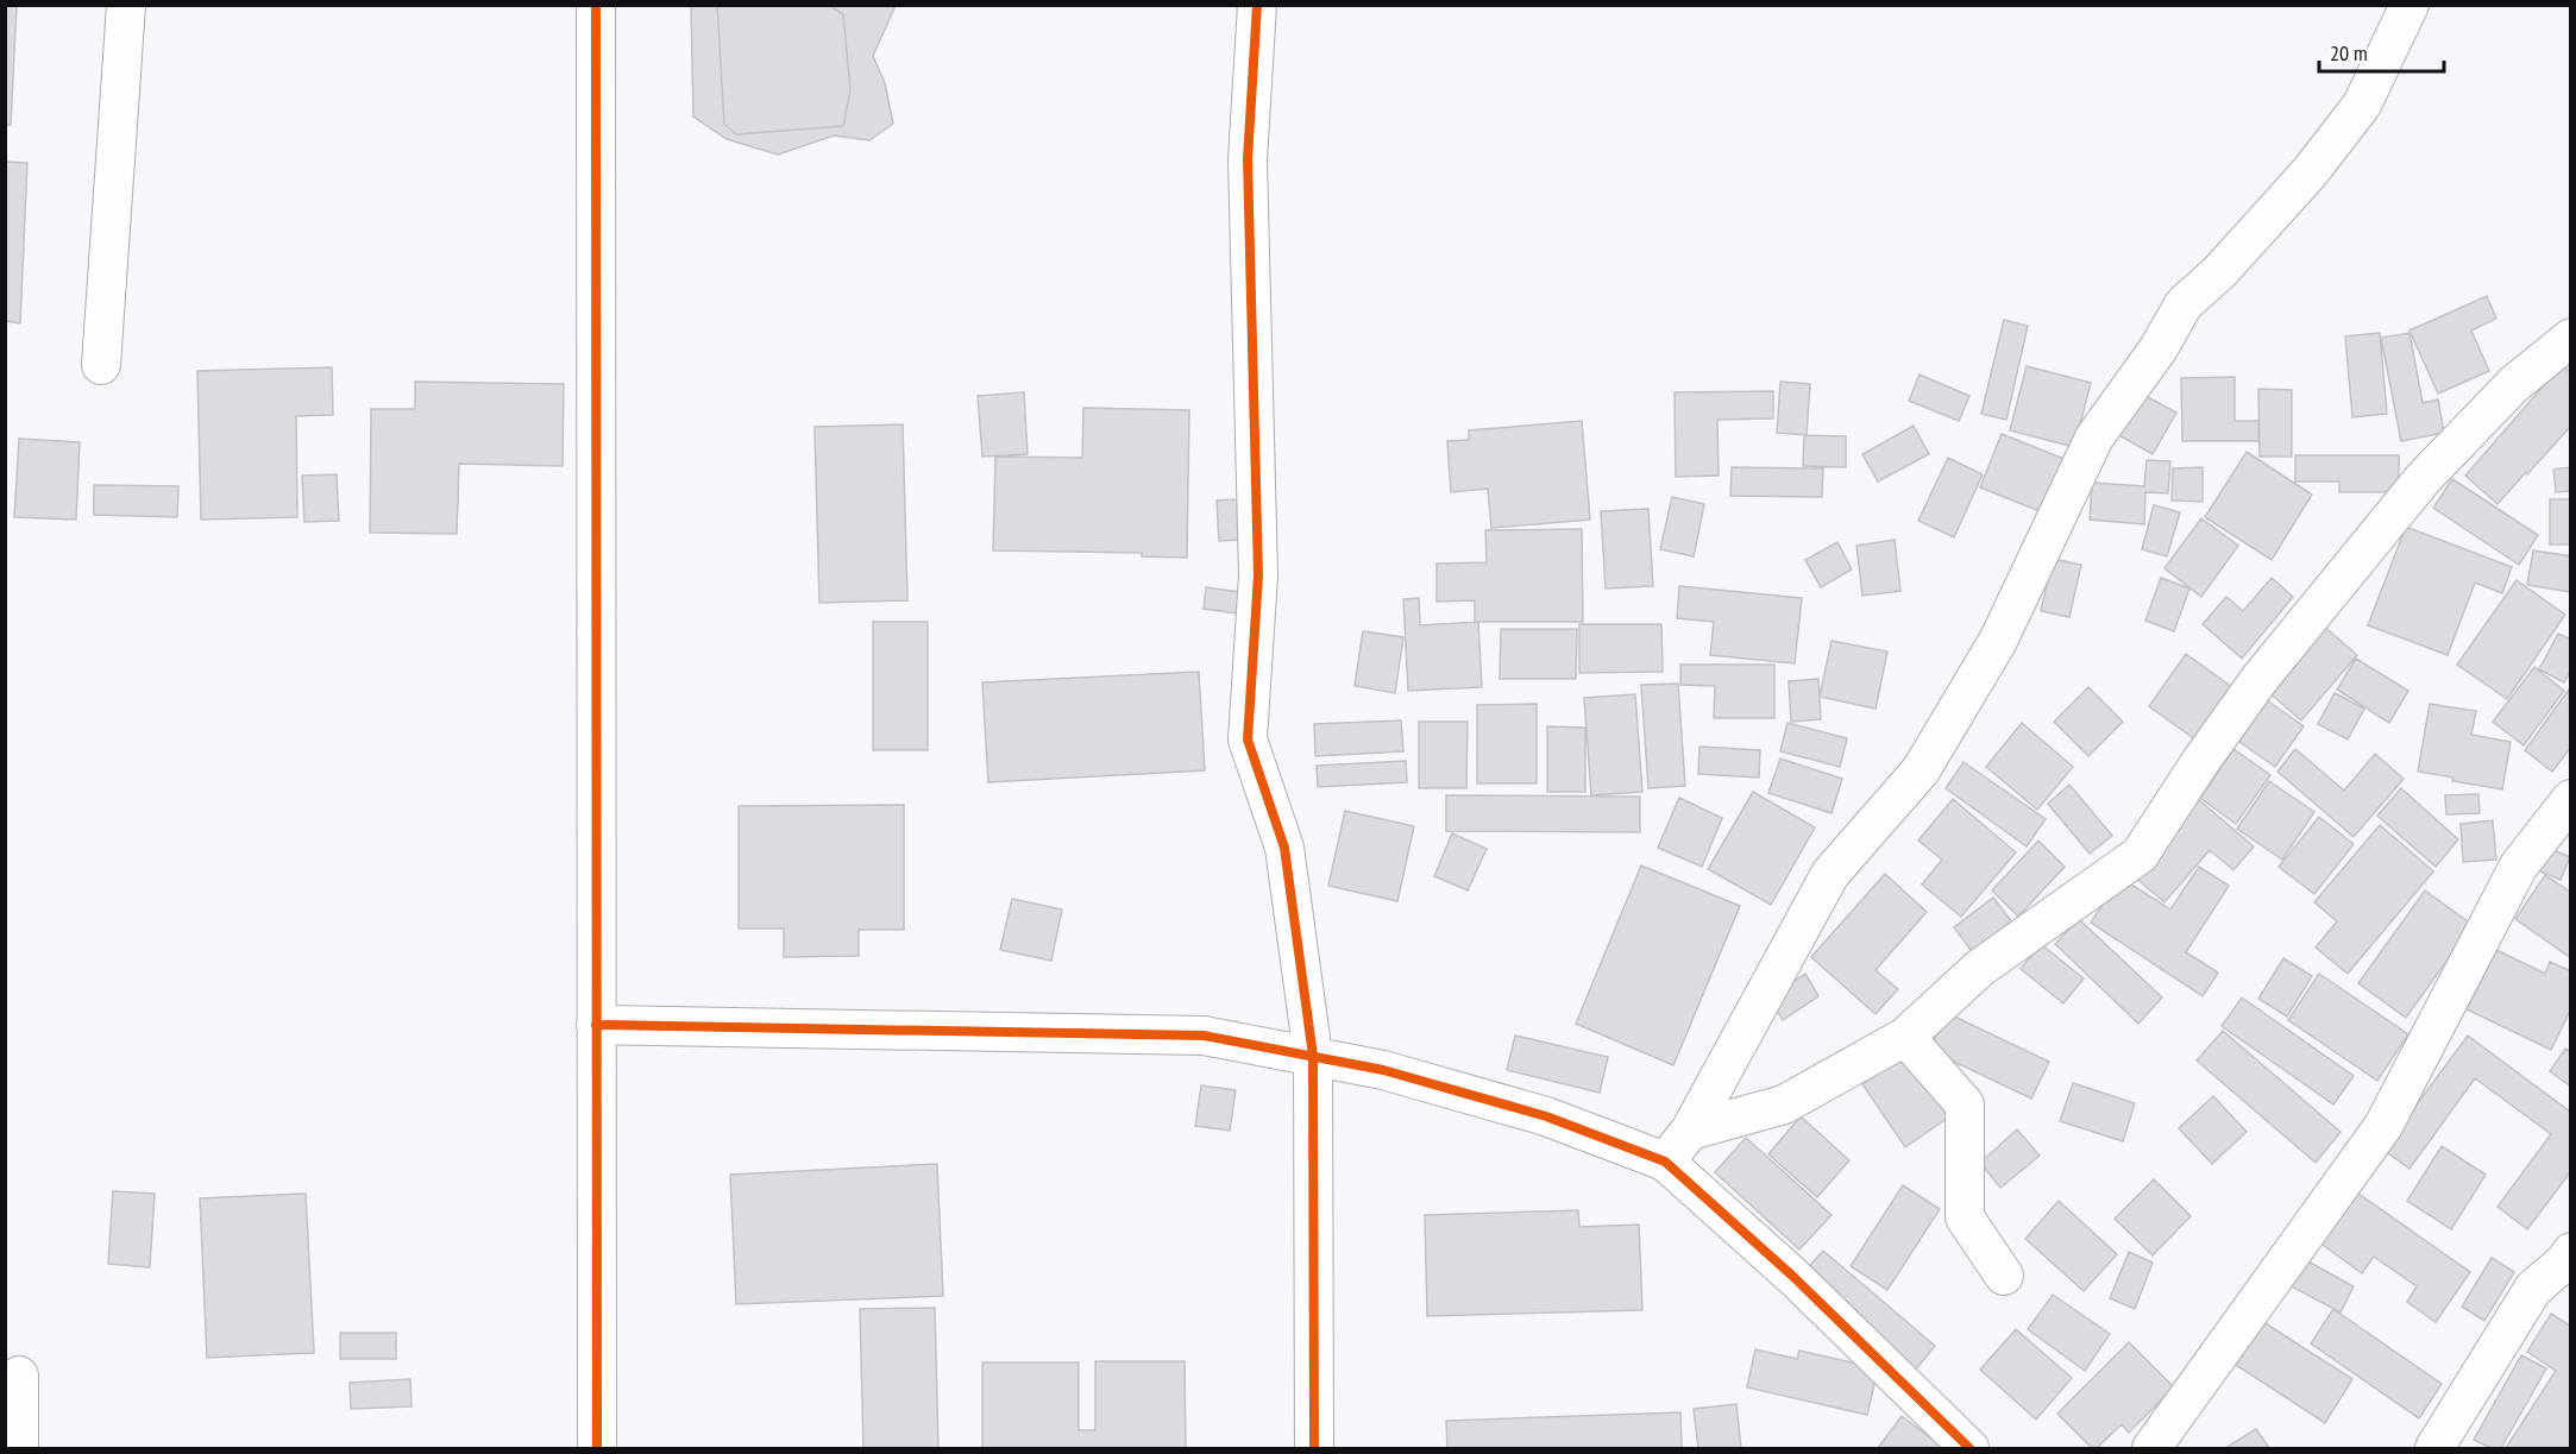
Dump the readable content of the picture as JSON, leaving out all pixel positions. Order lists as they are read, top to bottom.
{
  "scale_bar": "20 m"
}
